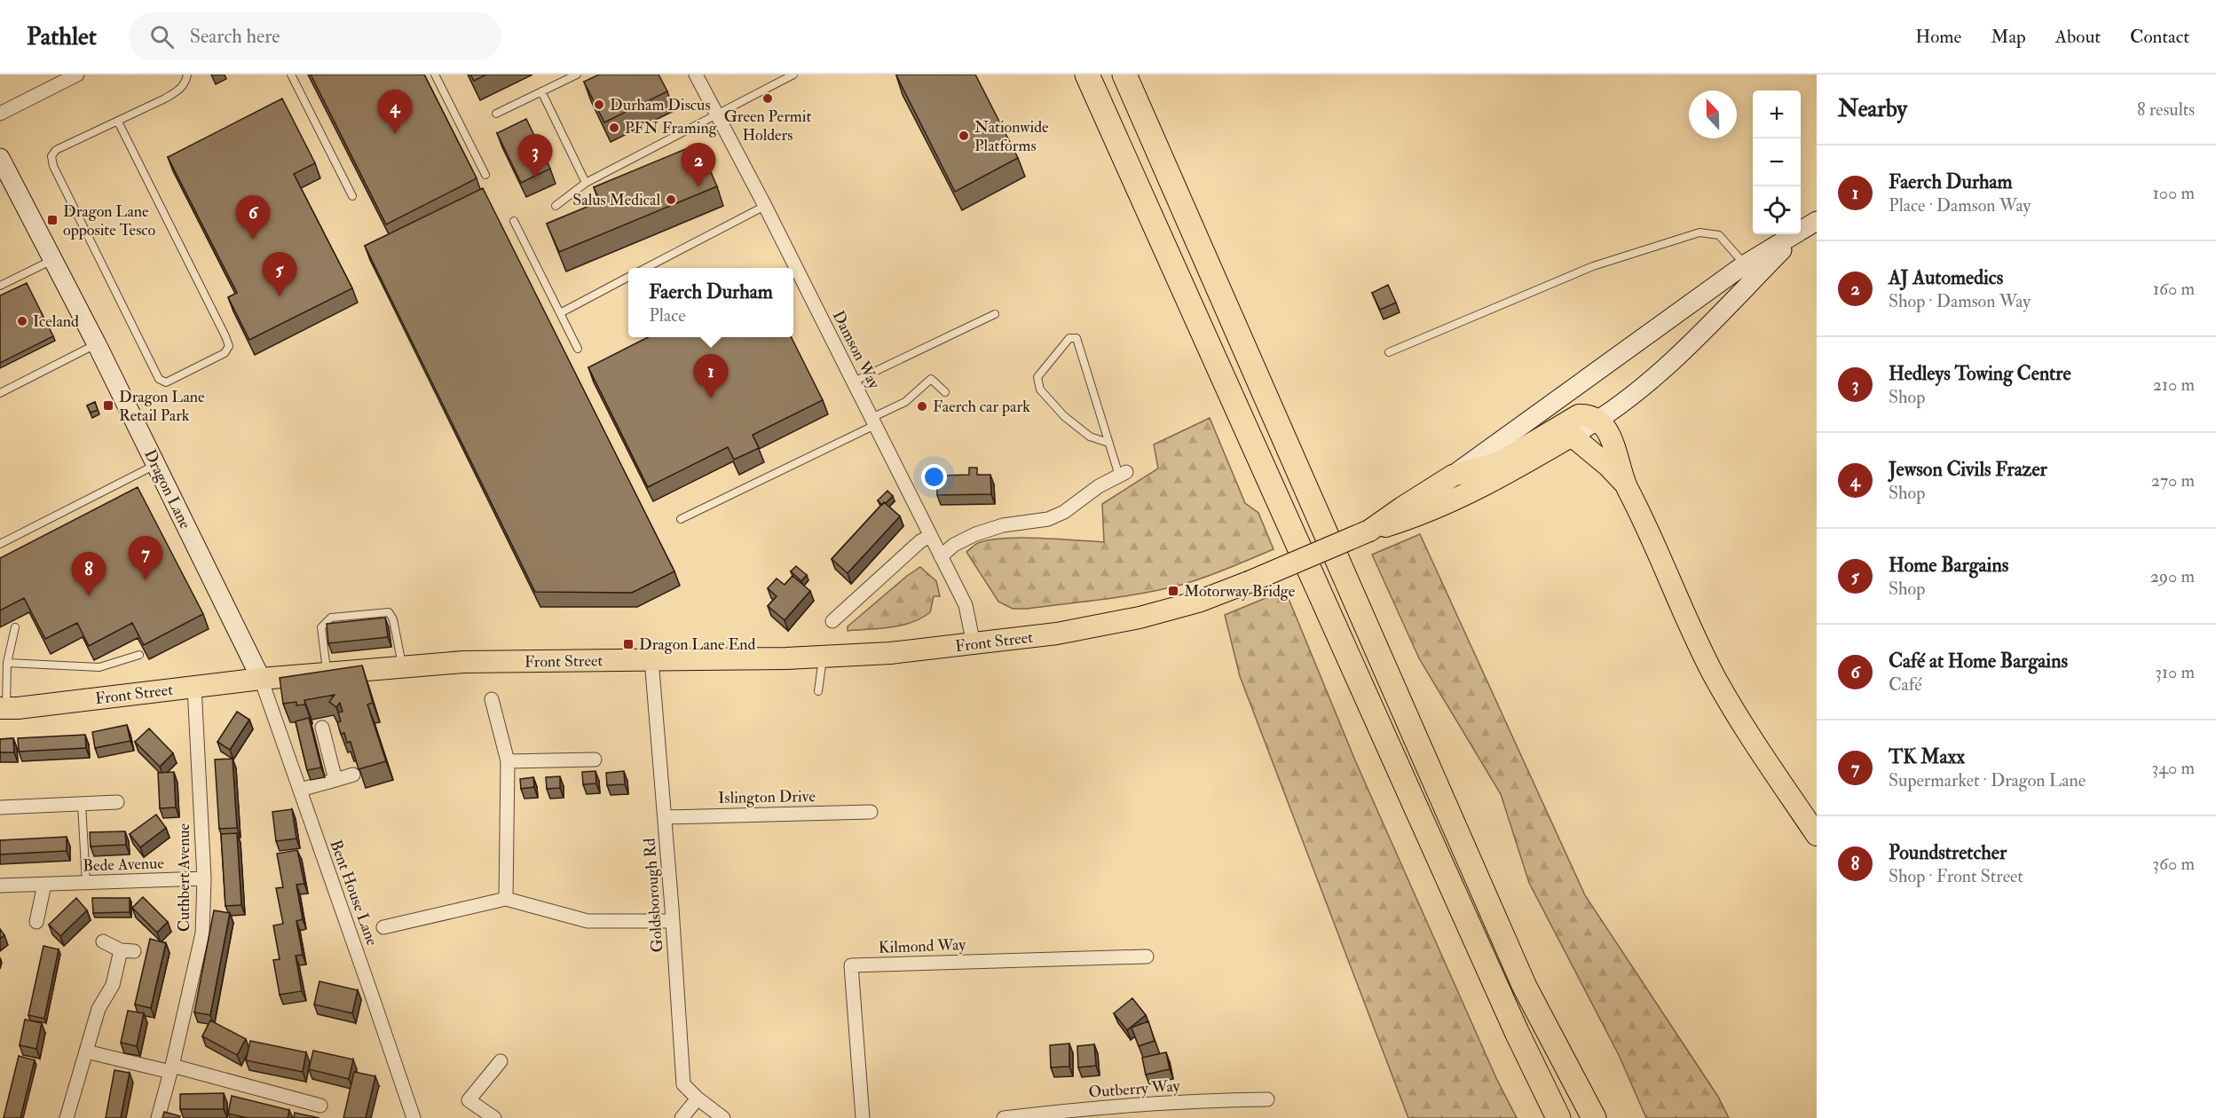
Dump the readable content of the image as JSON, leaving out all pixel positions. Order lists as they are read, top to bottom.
{
  "streets": {
    "main road": ["Dragon Lane", "Front Street"],
    "street": [
      "Damson Way",
      "Islington Drive",
      "Bede Avenue",
      "Cuthbert Avenue",
      "Bent House Lane",
      "Goldsborough Rd",
      "Kilmond Way",
      "Outberry Way"
    ]
  },
  "crossings": [
    ["Damson Way", "Front Street"],
    ["Dragon Lane", "Front Street"],
    ["Dragon Lane", "Bent House Lane"],
    ["Front Street", "Cuthbert Avenue"],
    ["Front Street", "Bent House Lane"],
    ["Front Street", "Goldsborough Rd"],
    ["Islington Drive", "Goldsborough Rd"],
    ["Bede Avenue", "Cuthbert Avenue"]
  ],
  "places": {
    "other": [
      "Green Permit Holders",
      "Durham Discus",
      "PFN Framing",
      "Nationwide Platforms",
      "Salus Medical",
      "Iceland",
      "Faerch car park"
    ],
    "transit": [
      "Dragon Lane opposite Tesco",
      "Dragon Lane Retail Park",
      "Motorway Bridge",
      "Dragon Lane End"
    ]
  },
  "north": "top",
  "page": {
    "header": "Pathlet",
    "search": "Search here",
    "nav": [
      "Home",
      "Map",
      "About",
      "Contact"
    ],
    "heading": ["Nearby", "8 results"],
    "pins": [
      "4",
      "3",
      "2",
      "6",
      "5",
      "1",
      "7",
      "8"
    ],
    "map_buttons": ["+", "−"],
    "list": [
      {
        "mark": "1",
        "name": "Faerch Durham",
        "note": "Place · Damson Way",
        "value": "100 m"
      },
      {
        "mark": "2",
        "name": "AJ Automedics",
        "note": "Shop · Damson Way",
        "value": "160 m"
      },
      {
        "mark": "3",
        "name": "Hedleys Towing Centre",
        "note": "Shop",
        "value": "210 m"
      },
      {
        "mark": "4",
        "name": "Jewson Civils Frazer",
        "note": "Shop",
        "value": "270 m"
      },
      {
        "mark": "5",
        "name": "Home Bargains",
        "note": "Shop",
        "value": "290 m"
      },
      {
        "mark": "6",
        "name": "Café at Home Bargains",
        "note": "Café",
        "value": "310 m"
      },
      {
        "mark": "7",
        "name": "TK Maxx",
        "note": "Supermarket · Dragon Lane",
        "value": "340 m"
      },
      {
        "mark": "8",
        "name": "Poundstretcher",
        "note": "Shop · Front Street",
        "value": "360 m"
      }
    ],
    "popup": ["Faerch Durham", "Place"]
  }
}
